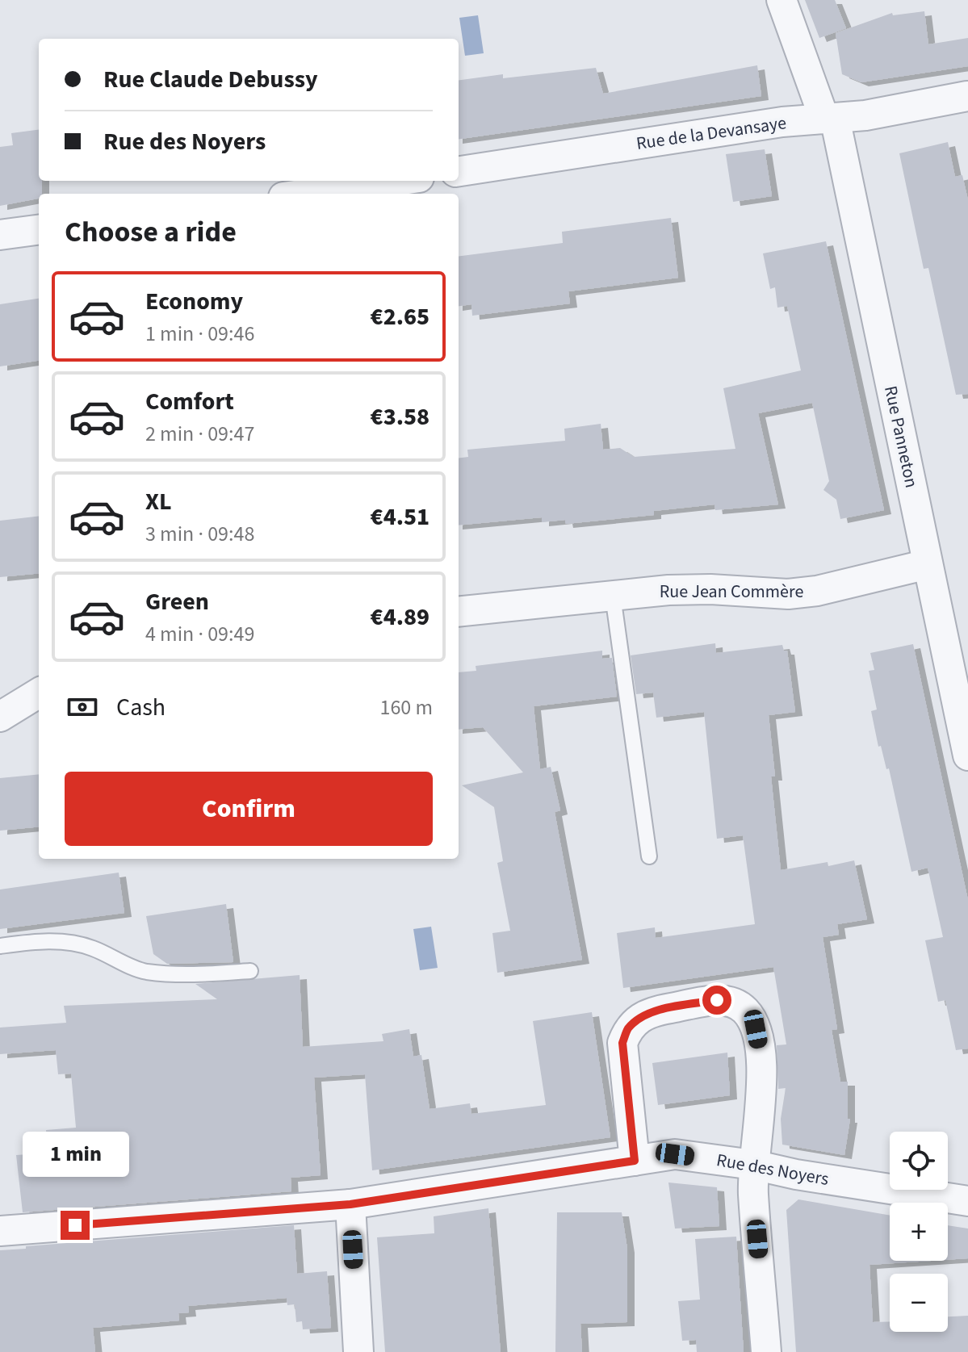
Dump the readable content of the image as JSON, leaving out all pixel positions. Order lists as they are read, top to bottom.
{
  "streets": {
    "street": [
      "Rue de la Devansaye",
      "Rue Panneton",
      "Rue Jean Commère",
      "Rue des Noyers"
    ]
  },
  "crossings": [
    ["Rue de la Devansaye", "Rue Panneton"],
    ["Rue Panneton", "Rue Jean Commère"]
  ],
  "page": {
    "banner": ["Rue Claude Debussy", "Rue des Noyers"],
    "heading": "Choose a ride",
    "list": [
      {
        "name": "Economy",
        "note": "1 min · 09:46",
        "value": "€2.65"
      },
      {
        "name": "Comfort",
        "note": "2 min · 09:47",
        "value": "€3.58"
      },
      {
        "name": "XL",
        "note": "3 min · 09:48",
        "value": "€4.51"
      },
      {
        "name": "Green",
        "note": "4 min · 09:49",
        "value": "€4.89"
      }
    ],
    "pay": ["Cash", "160 m"],
    "buttons": "Confirm",
    "map_buttons": ["+", "−"],
    "bubble": "1 min"
  }
}
